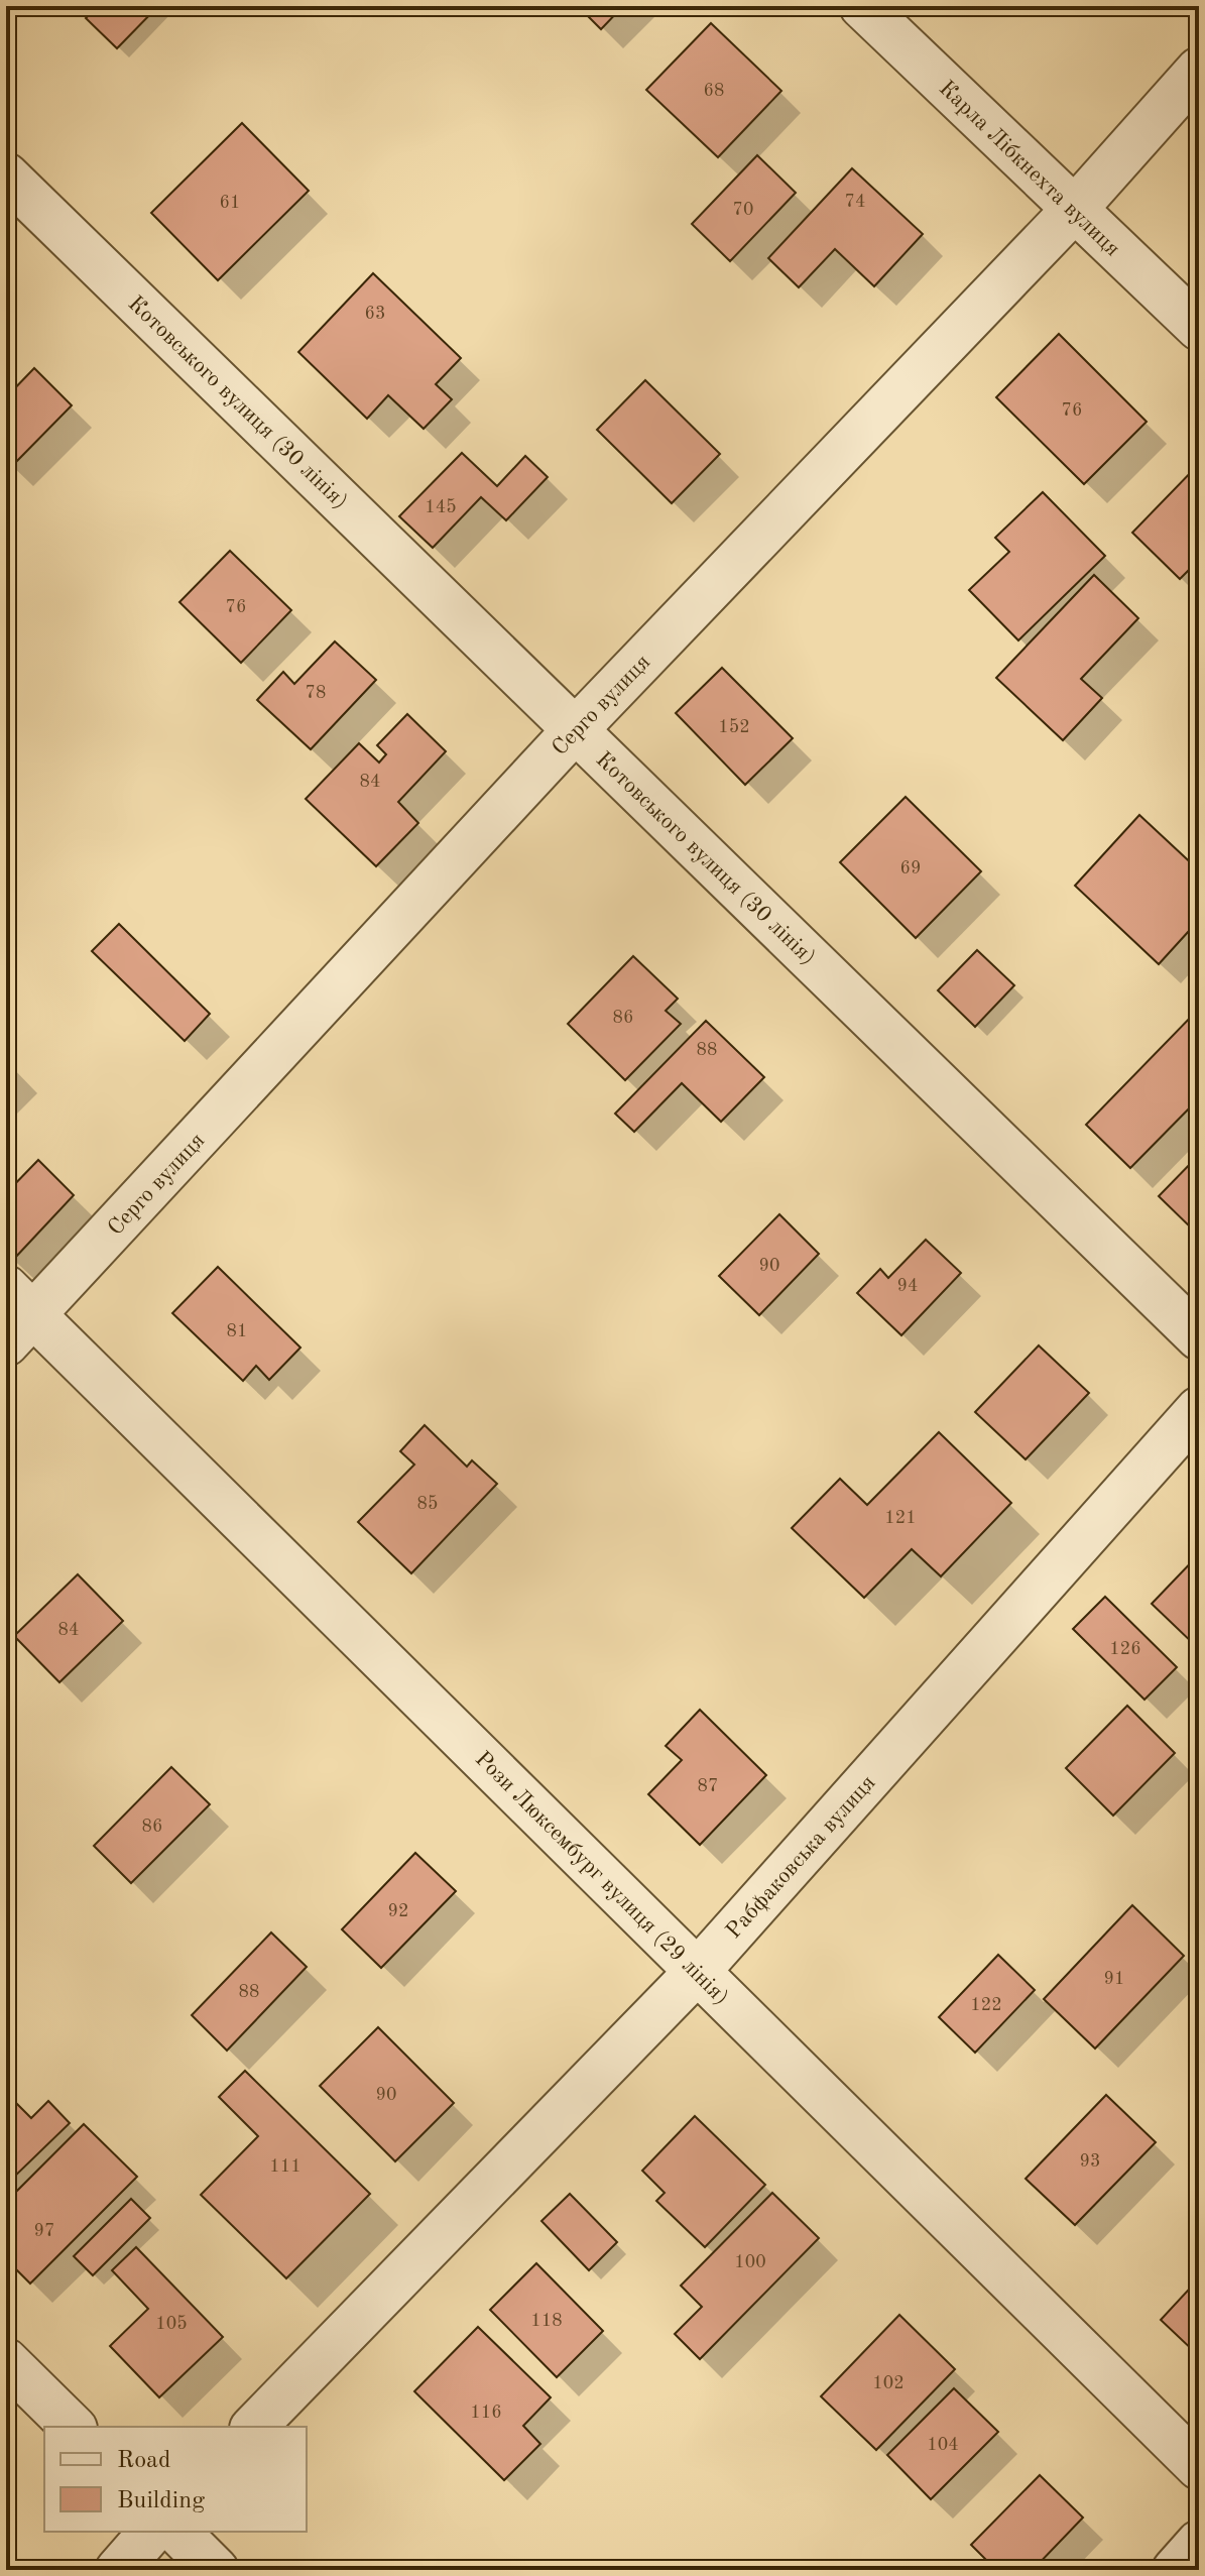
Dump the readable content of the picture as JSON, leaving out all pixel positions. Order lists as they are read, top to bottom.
{
  "streets": {
    "street": [
      "Карла Лібкнехта вулиця",
      "Котовського вулиця (30 лiнiя)",
      "Серго вулиця",
      "Рабфаковська вулиця",
      "Рози Люксембург вулиця (29 лiнiя)"
    ]
  },
  "crossings": [
    ["Карла Лібкнехта вулиця", "Серго вулиця"],
    ["Котовського вулиця (30 лiнiя)", "Серго вулиця"],
    ["Серго вулиця", "Рози Люксембург вулиця (29 лiнiя)"],
    ["Рабфаковська вулиця", "Рози Люксембург вулиця (29 лiнiя)"]
  ],
  "house_numbers": [
    "68",
    "74",
    "61",
    "70",
    "63",
    "76",
    "145",
    "76",
    "78",
    "152",
    "84",
    "69",
    "86",
    "88",
    "90",
    "94",
    "81",
    "85",
    "121",
    "84",
    "126",
    "87",
    "86",
    "92",
    "91",
    "88",
    "122",
    "90",
    "93",
    "111",
    "97",
    "100",
    "118",
    "105",
    "102",
    "116",
    "104"
  ],
  "legend": ["Road", "Building"]
}
